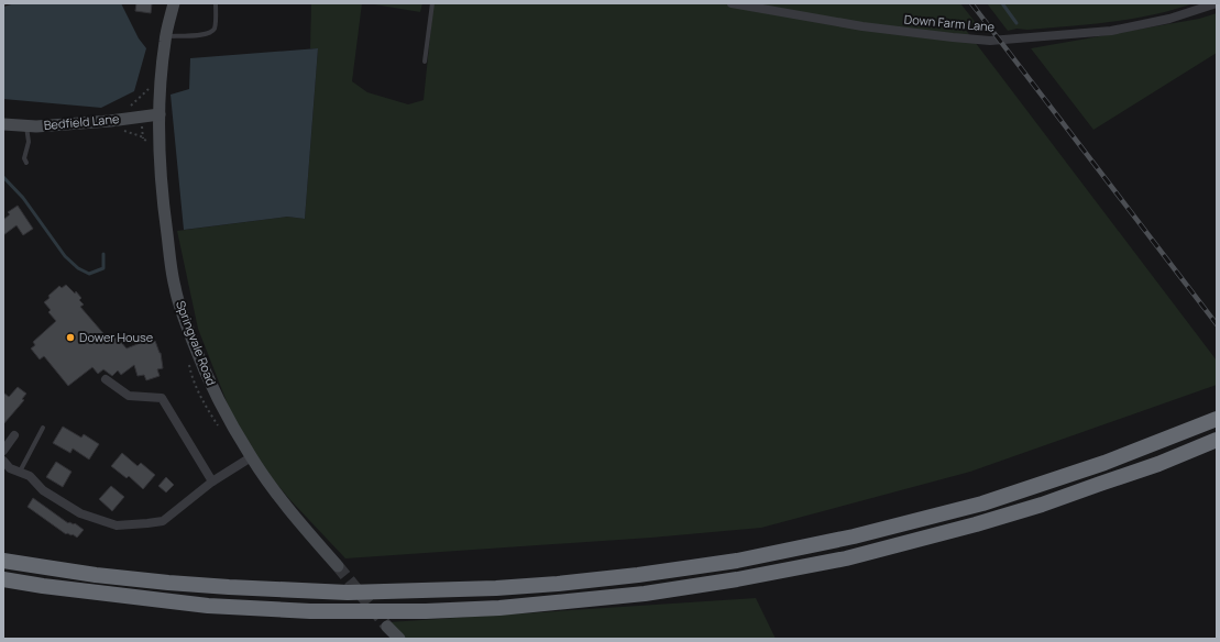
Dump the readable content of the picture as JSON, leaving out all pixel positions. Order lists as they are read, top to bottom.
{
  "streets": {
    "street": ["Down Farm Lane", "Bedfield Lane", "Springvale Road"]
  },
  "crossings": [
    ["Bedfield Lane", "Springvale Road"]
  ],
  "places": ["Dower House"]
}
